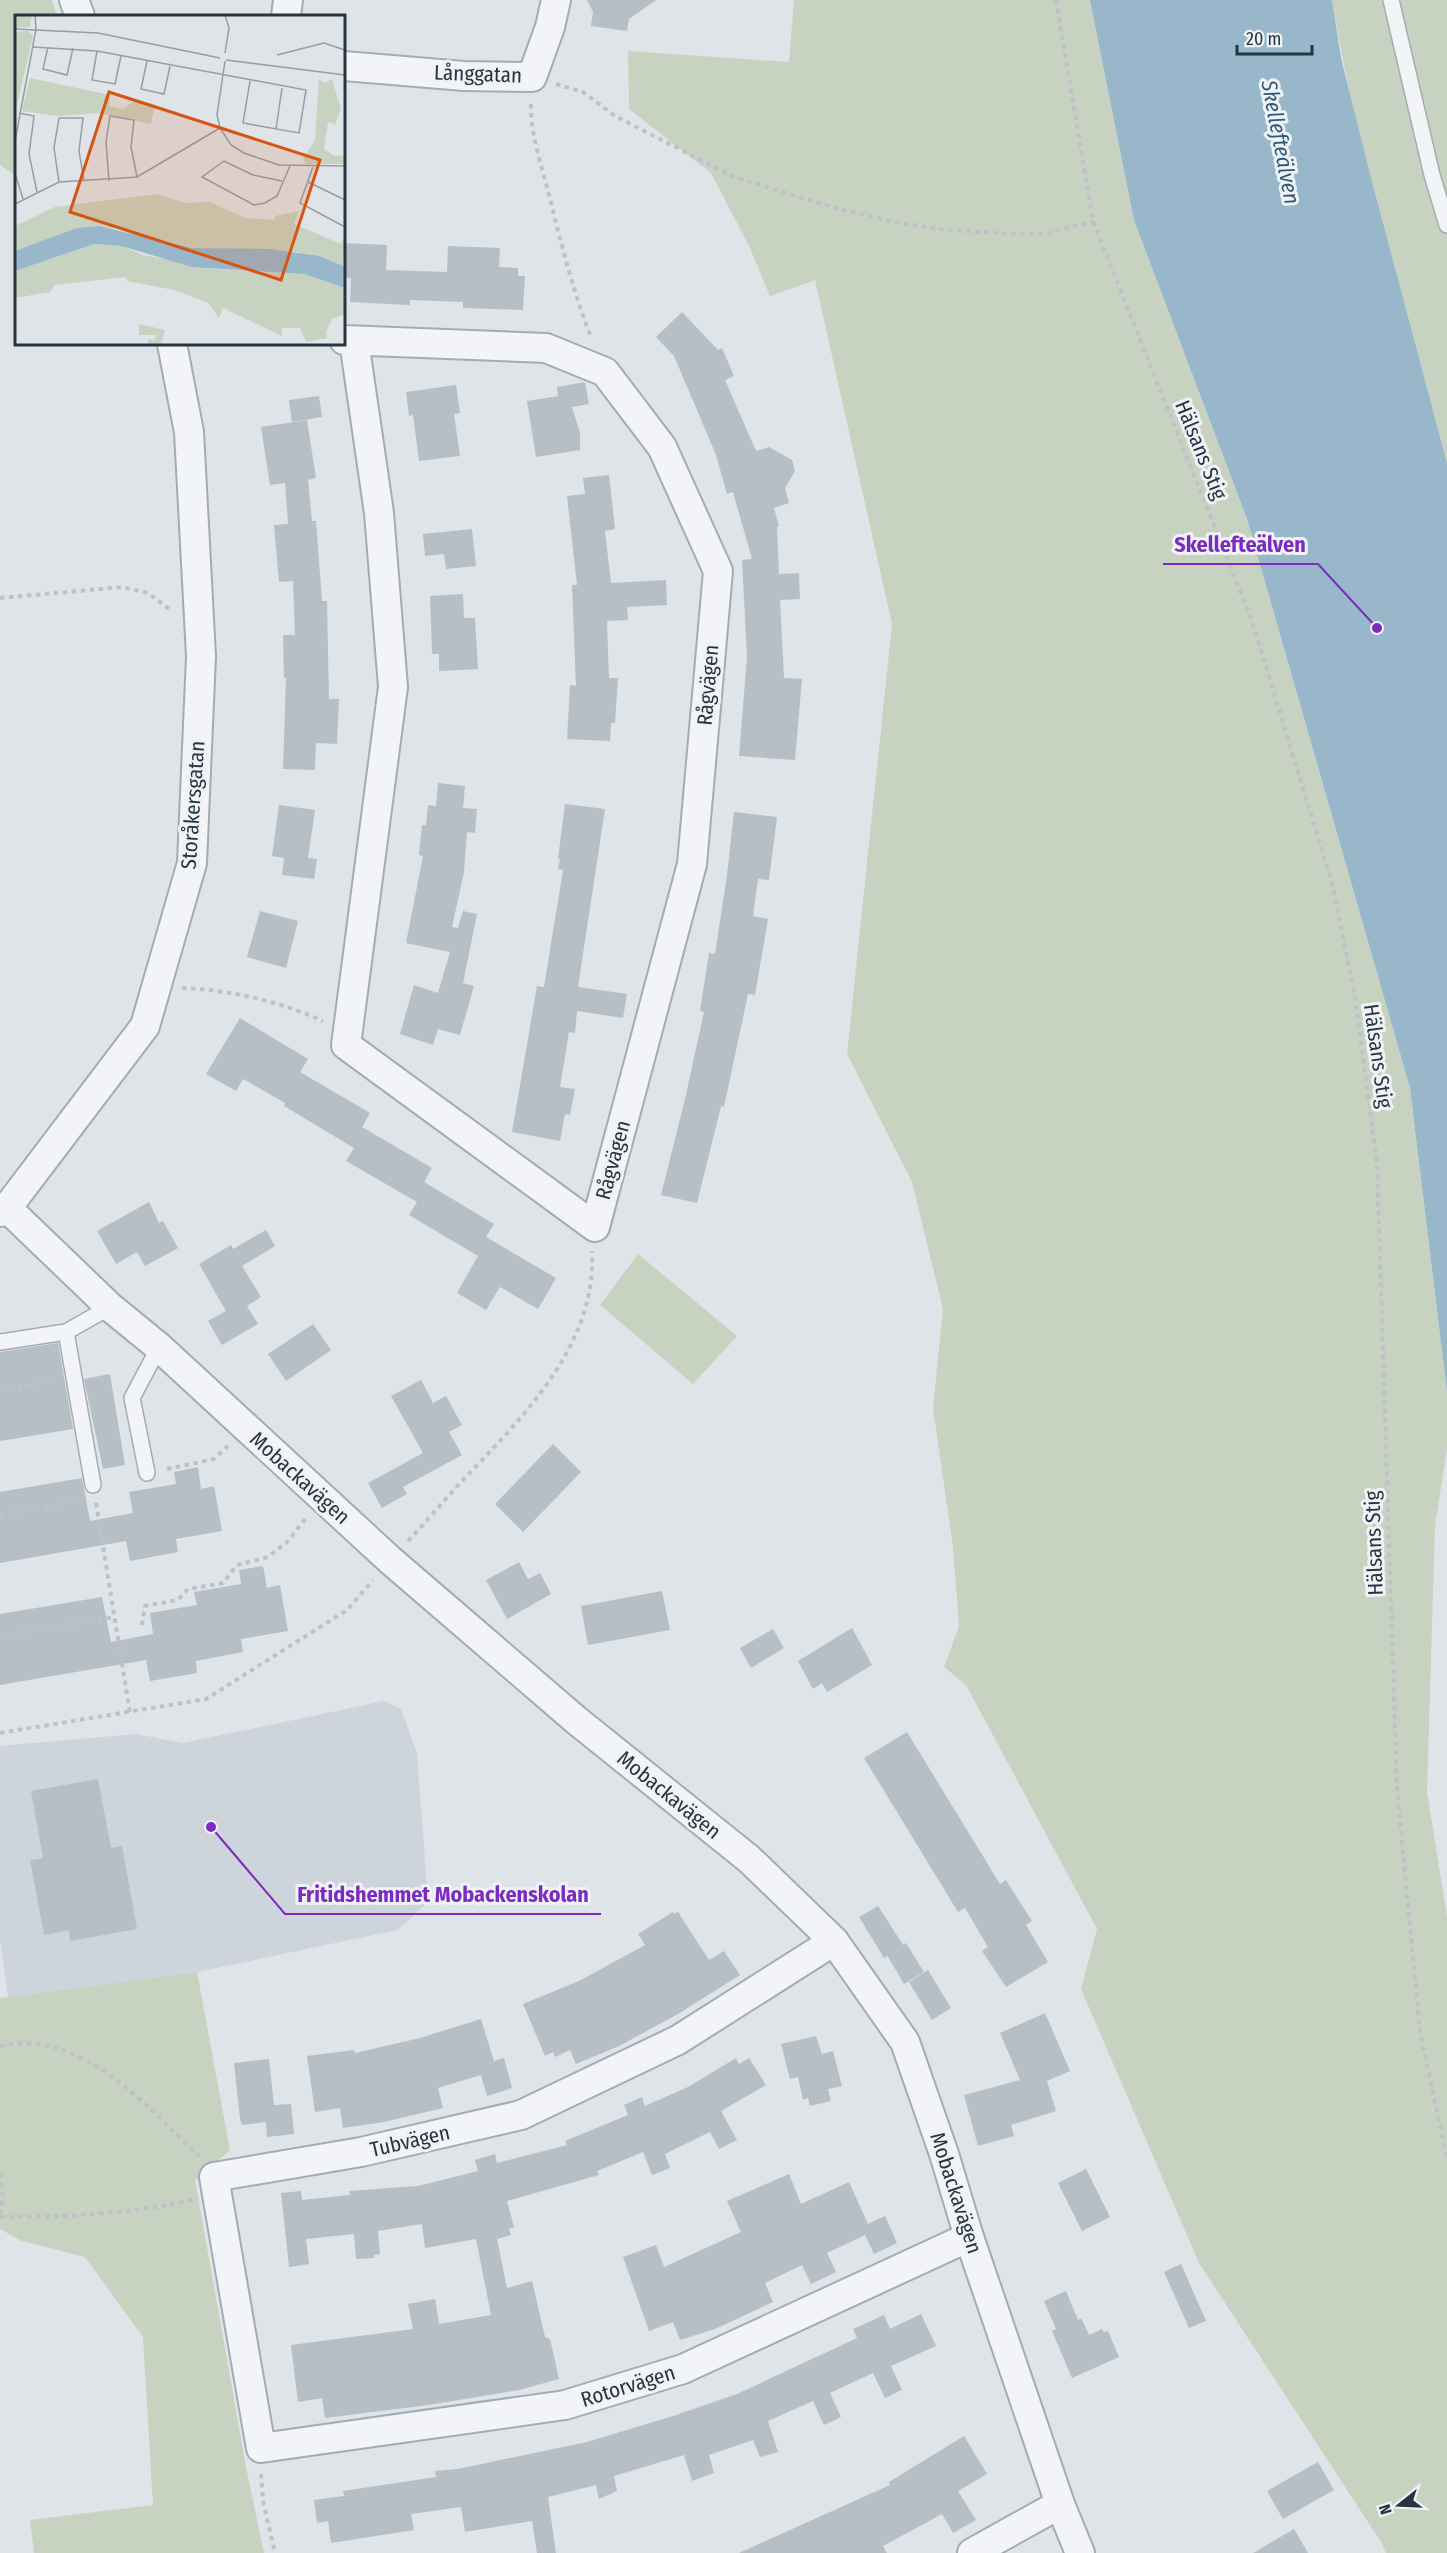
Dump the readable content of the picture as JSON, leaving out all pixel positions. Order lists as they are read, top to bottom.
{
  "streets": {
    "street": [
      "Långgatan",
      "Rågvägen",
      "Storåkersgatan",
      "Mobackavägen",
      "Tubvägen",
      "Rotorvägen"
    ],
    "path": ["Hälsans Stig"]
  },
  "crossings": [
    ["Storåkersgatan", "Mobackavägen"],
    ["Mobackavägen", "Tubvägen"],
    ["Mobackavägen", "Rotorvägen"]
  ],
  "water": ["Skellefteälven"],
  "places": ["Skellefteälven", "Fritidshemmet Mobackenskolan"],
  "scale_bar": "20 m",
  "north": "left"
}
